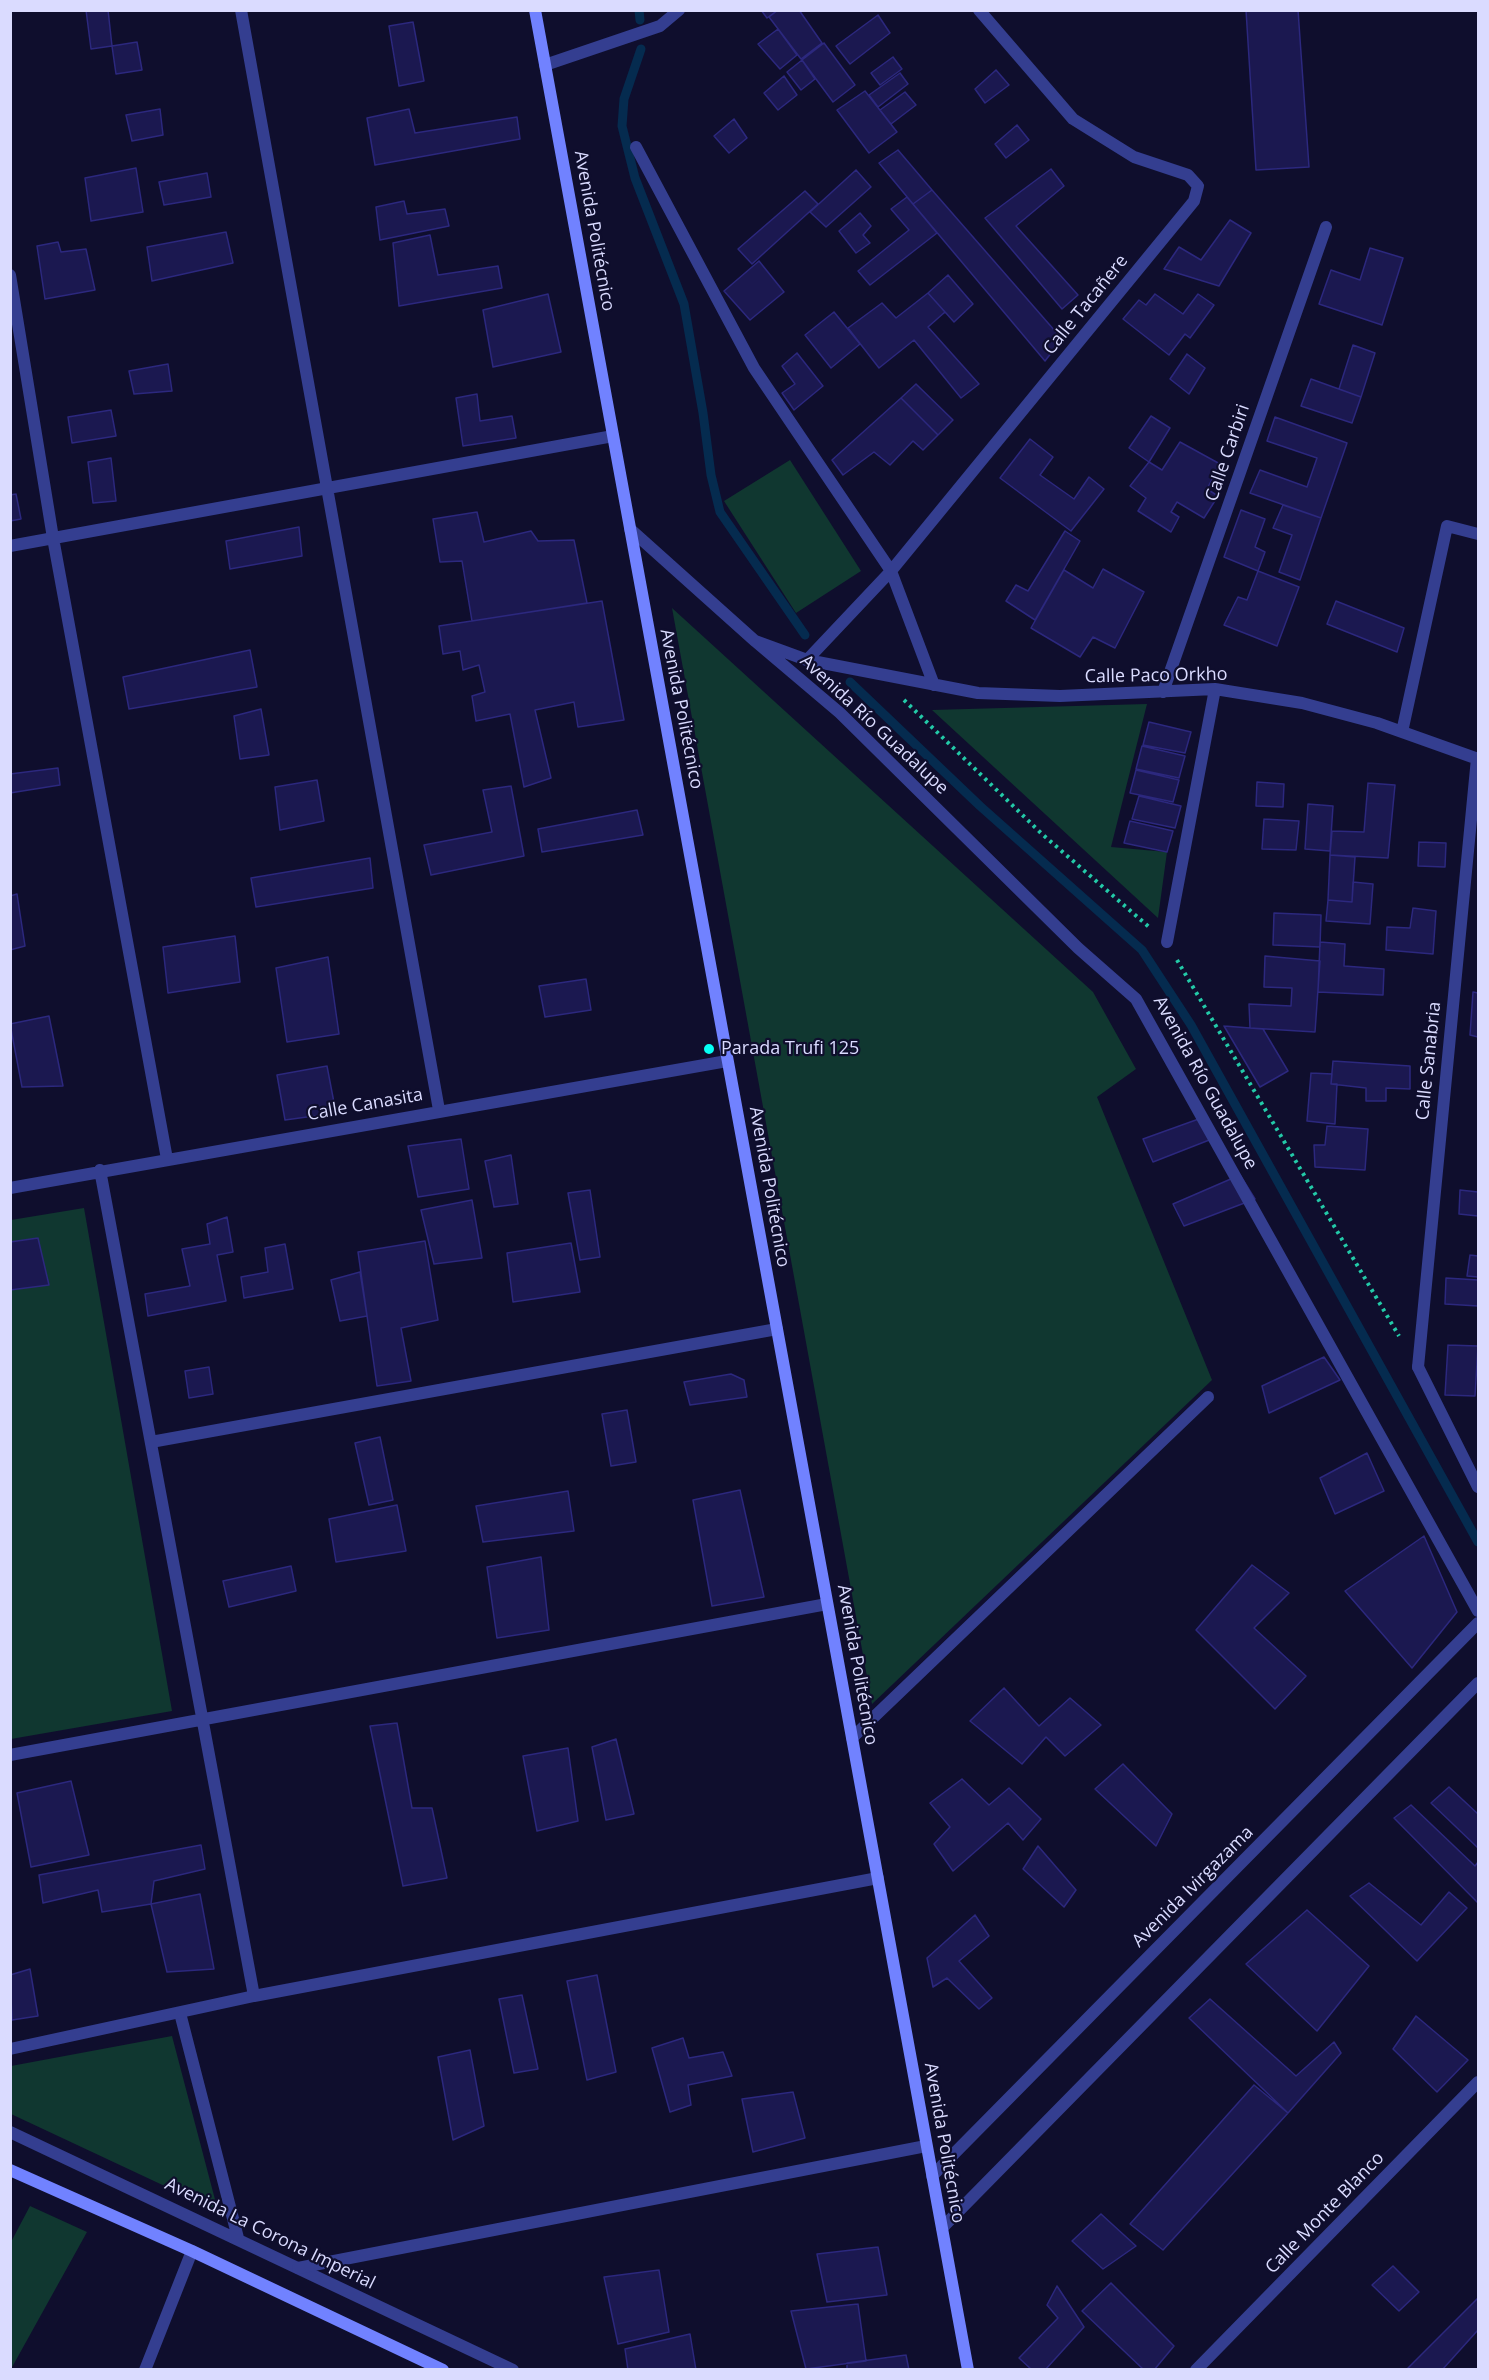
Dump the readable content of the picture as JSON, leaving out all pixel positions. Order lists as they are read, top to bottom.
{
  "streets": {
    "street": [
      "Avenida Politécnico",
      "Calle Tacañere",
      "Calle Carbiri",
      "Calle Paco Orkho",
      "Avenida Río Guadalupe",
      "Calle Sanabria",
      "Calle Canasita",
      "Avenida Ivirgazama",
      "Calle Monte Blanco",
      "Avenida La Corona Imperial"
    ]
  },
  "crossings": [
    ["Avenida Politécnico", "Avenida Río Guadalupe"],
    ["Avenida Politécnico", "Calle Canasita"],
    ["Avenida Politécnico", "Avenida Ivirgazama"],
    ["Calle Tacañere", "Calle Paco Orkho"],
    ["Calle Carbiri", "Calle Paco Orkho"],
    ["Calle Paco Orkho", "Avenida Río Guadalupe"],
    ["Calle Paco Orkho", "Calle Sanabria"],
    ["Avenida Río Guadalupe", "Calle Sanabria"]
  ],
  "places": ["Parada Trufi 125"]
}
